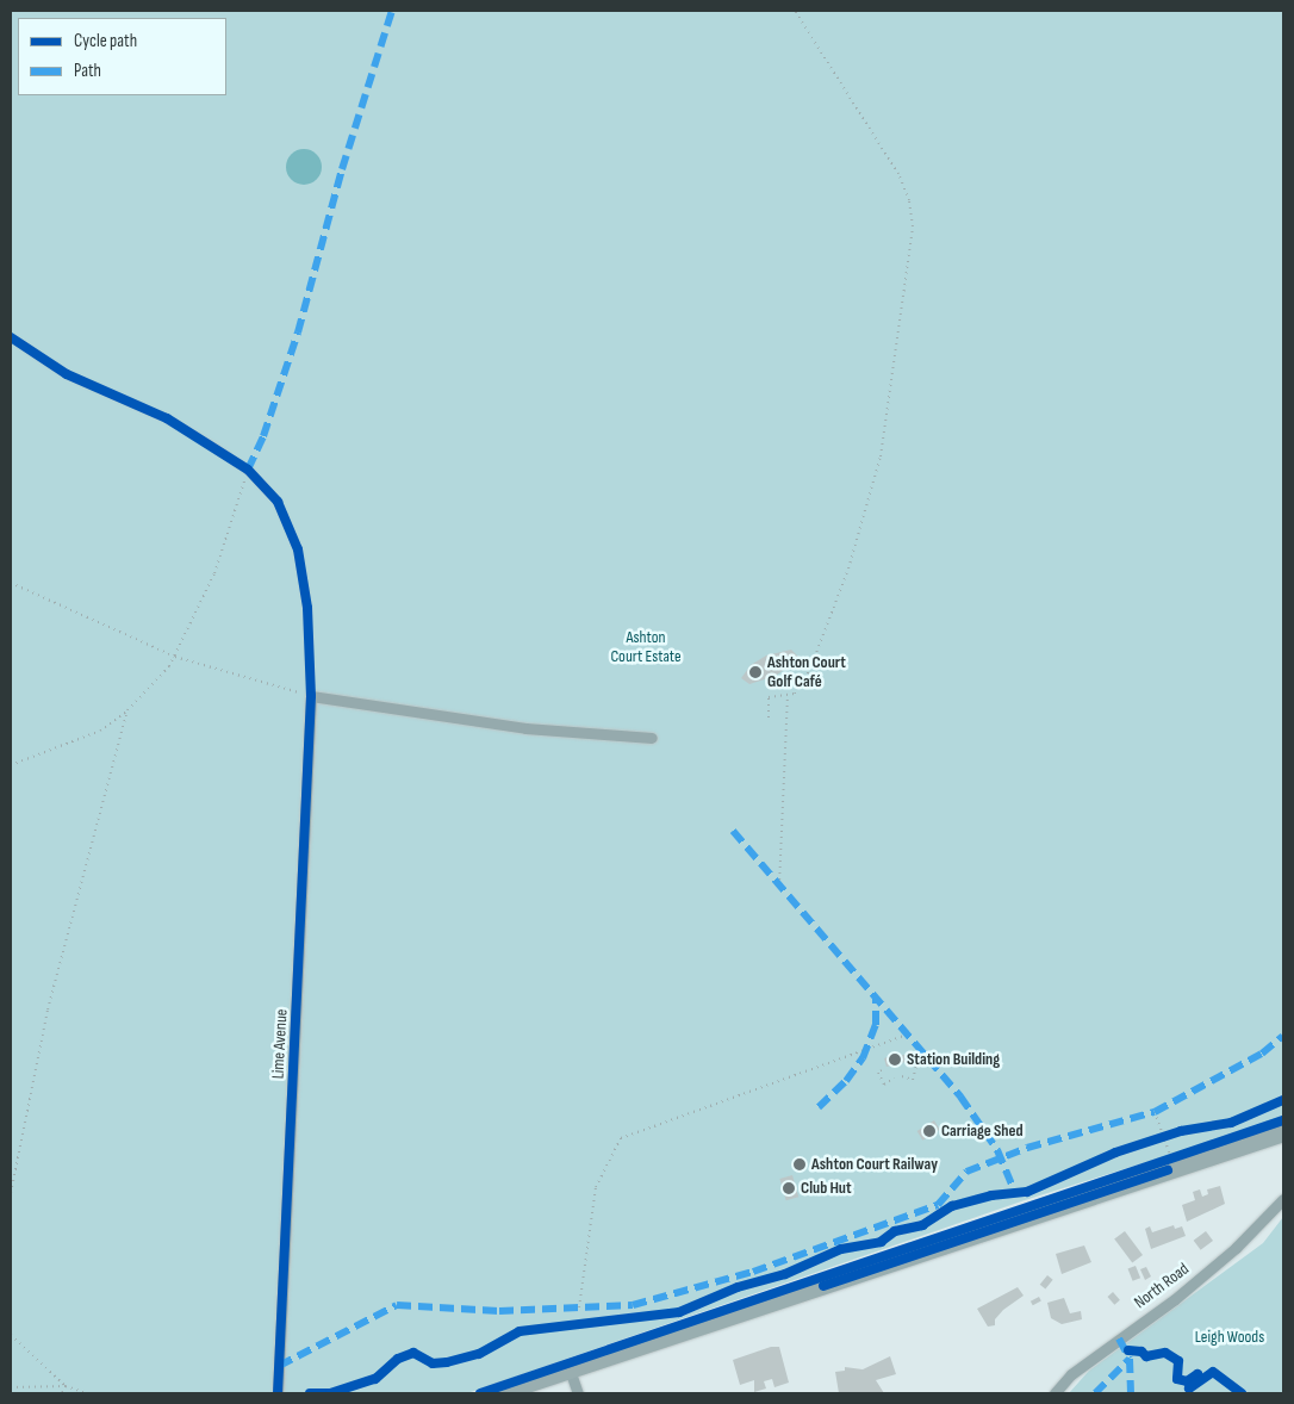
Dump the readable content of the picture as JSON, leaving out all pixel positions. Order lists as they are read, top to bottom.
{
  "streets": {
    "street": ["Lime Avenue", "North Road"]
  },
  "parks": ["Ashton Court Estate", "Leigh Woods"],
  "places": [
    "Ashton Court Golf Café",
    "Station Building",
    "Carriage Shed",
    "Ashton Court Railway",
    "Club Hut"
  ],
  "legend": ["Cycle path", "Path"]
}
